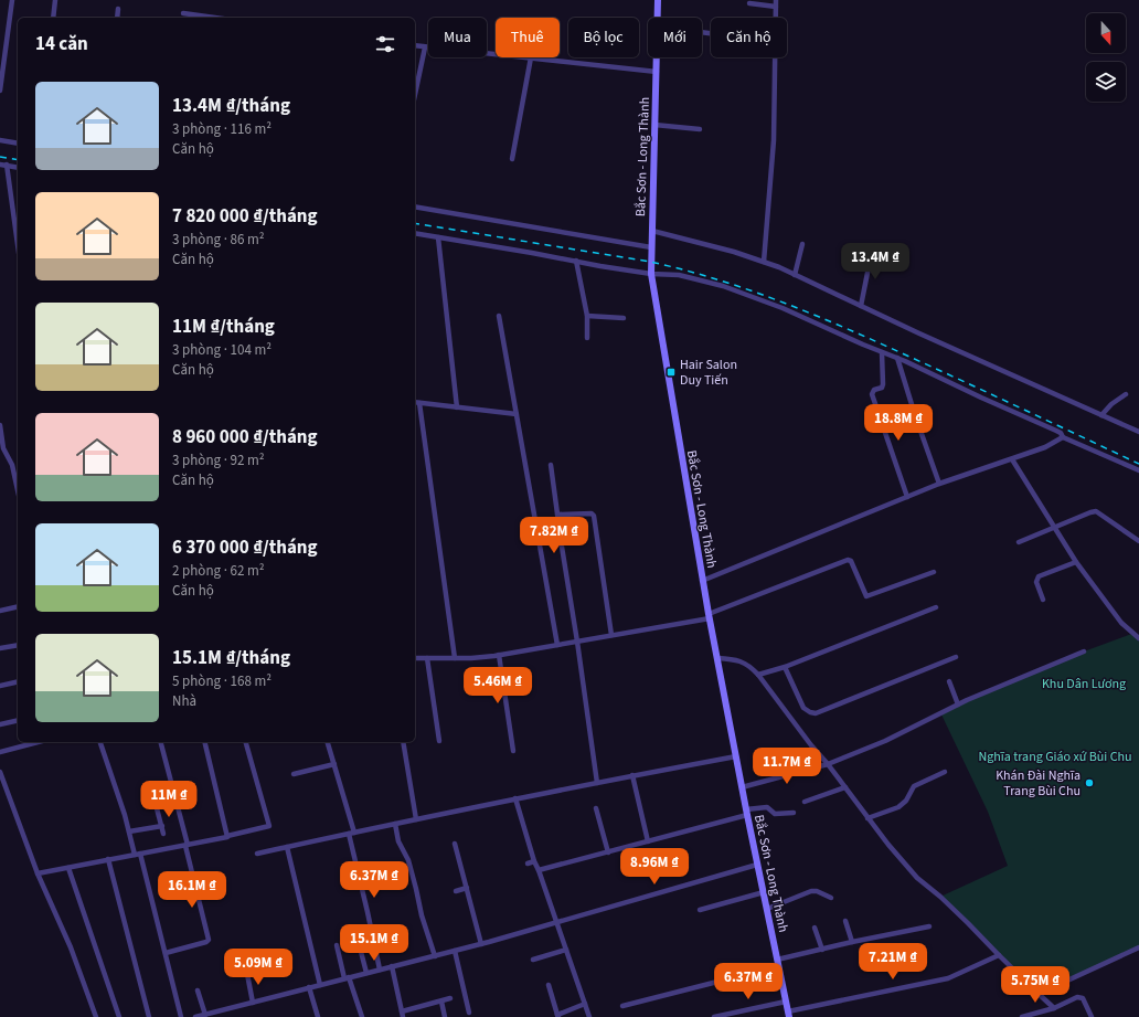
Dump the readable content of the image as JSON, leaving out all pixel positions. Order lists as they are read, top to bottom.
{
  "streets": {
    "main road": ["Bắc Sơn - Long Thành"]
  },
  "parks": ["Khu Dân Lương", "Nghĩa trang Giáo xứ Bùi Chu"],
  "places": {
    "transit": ["Hair Salon Duy Tiến"],
    "other": ["Khán Đài Nghĩa Trang Bùi Chu"]
  },
  "north": "bottom",
  "page": {
    "chip": [
      "Mua",
      "Thuê",
      "Bộ lọc",
      "Mới",
      "Căn hộ"
    ],
    "heading": "14 căn",
    "list": [
      {
        "name": "13.4M ₫/tháng",
        "note": "3 phòng · 116 m² · Căn hộ"
      },
      {
        "name": "7 820 000 ₫/tháng",
        "note": "3 phòng · 86 m² · Căn hộ"
      },
      {
        "name": "11M ₫/tháng",
        "note": "3 phòng · 104 m² · Căn hộ"
      },
      {
        "name": "8 960 000 ₫/tháng",
        "note": "3 phòng · 92 m² · Căn hộ"
      },
      {
        "name": "6 370 000 ₫/tháng",
        "note": "2 phòng · 62 m² · Căn hộ"
      },
      {
        "name": "15.1M ₫/tháng",
        "note": "5 phòng · 168 m² · Nhà"
      }
    ],
    "price": [
      "13.4M ₫",
      "18.8M ₫",
      "7.82M ₫",
      "5.46M ₫",
      "11.7M ₫",
      "11M ₫",
      "8.96M ₫",
      "6.37M ₫",
      "16.1M ₫",
      "15.1M ₫",
      "7.21M ₫",
      "5.09M ₫",
      "6.37M ₫",
      "5.75M ₫"
    ]
  }
}
